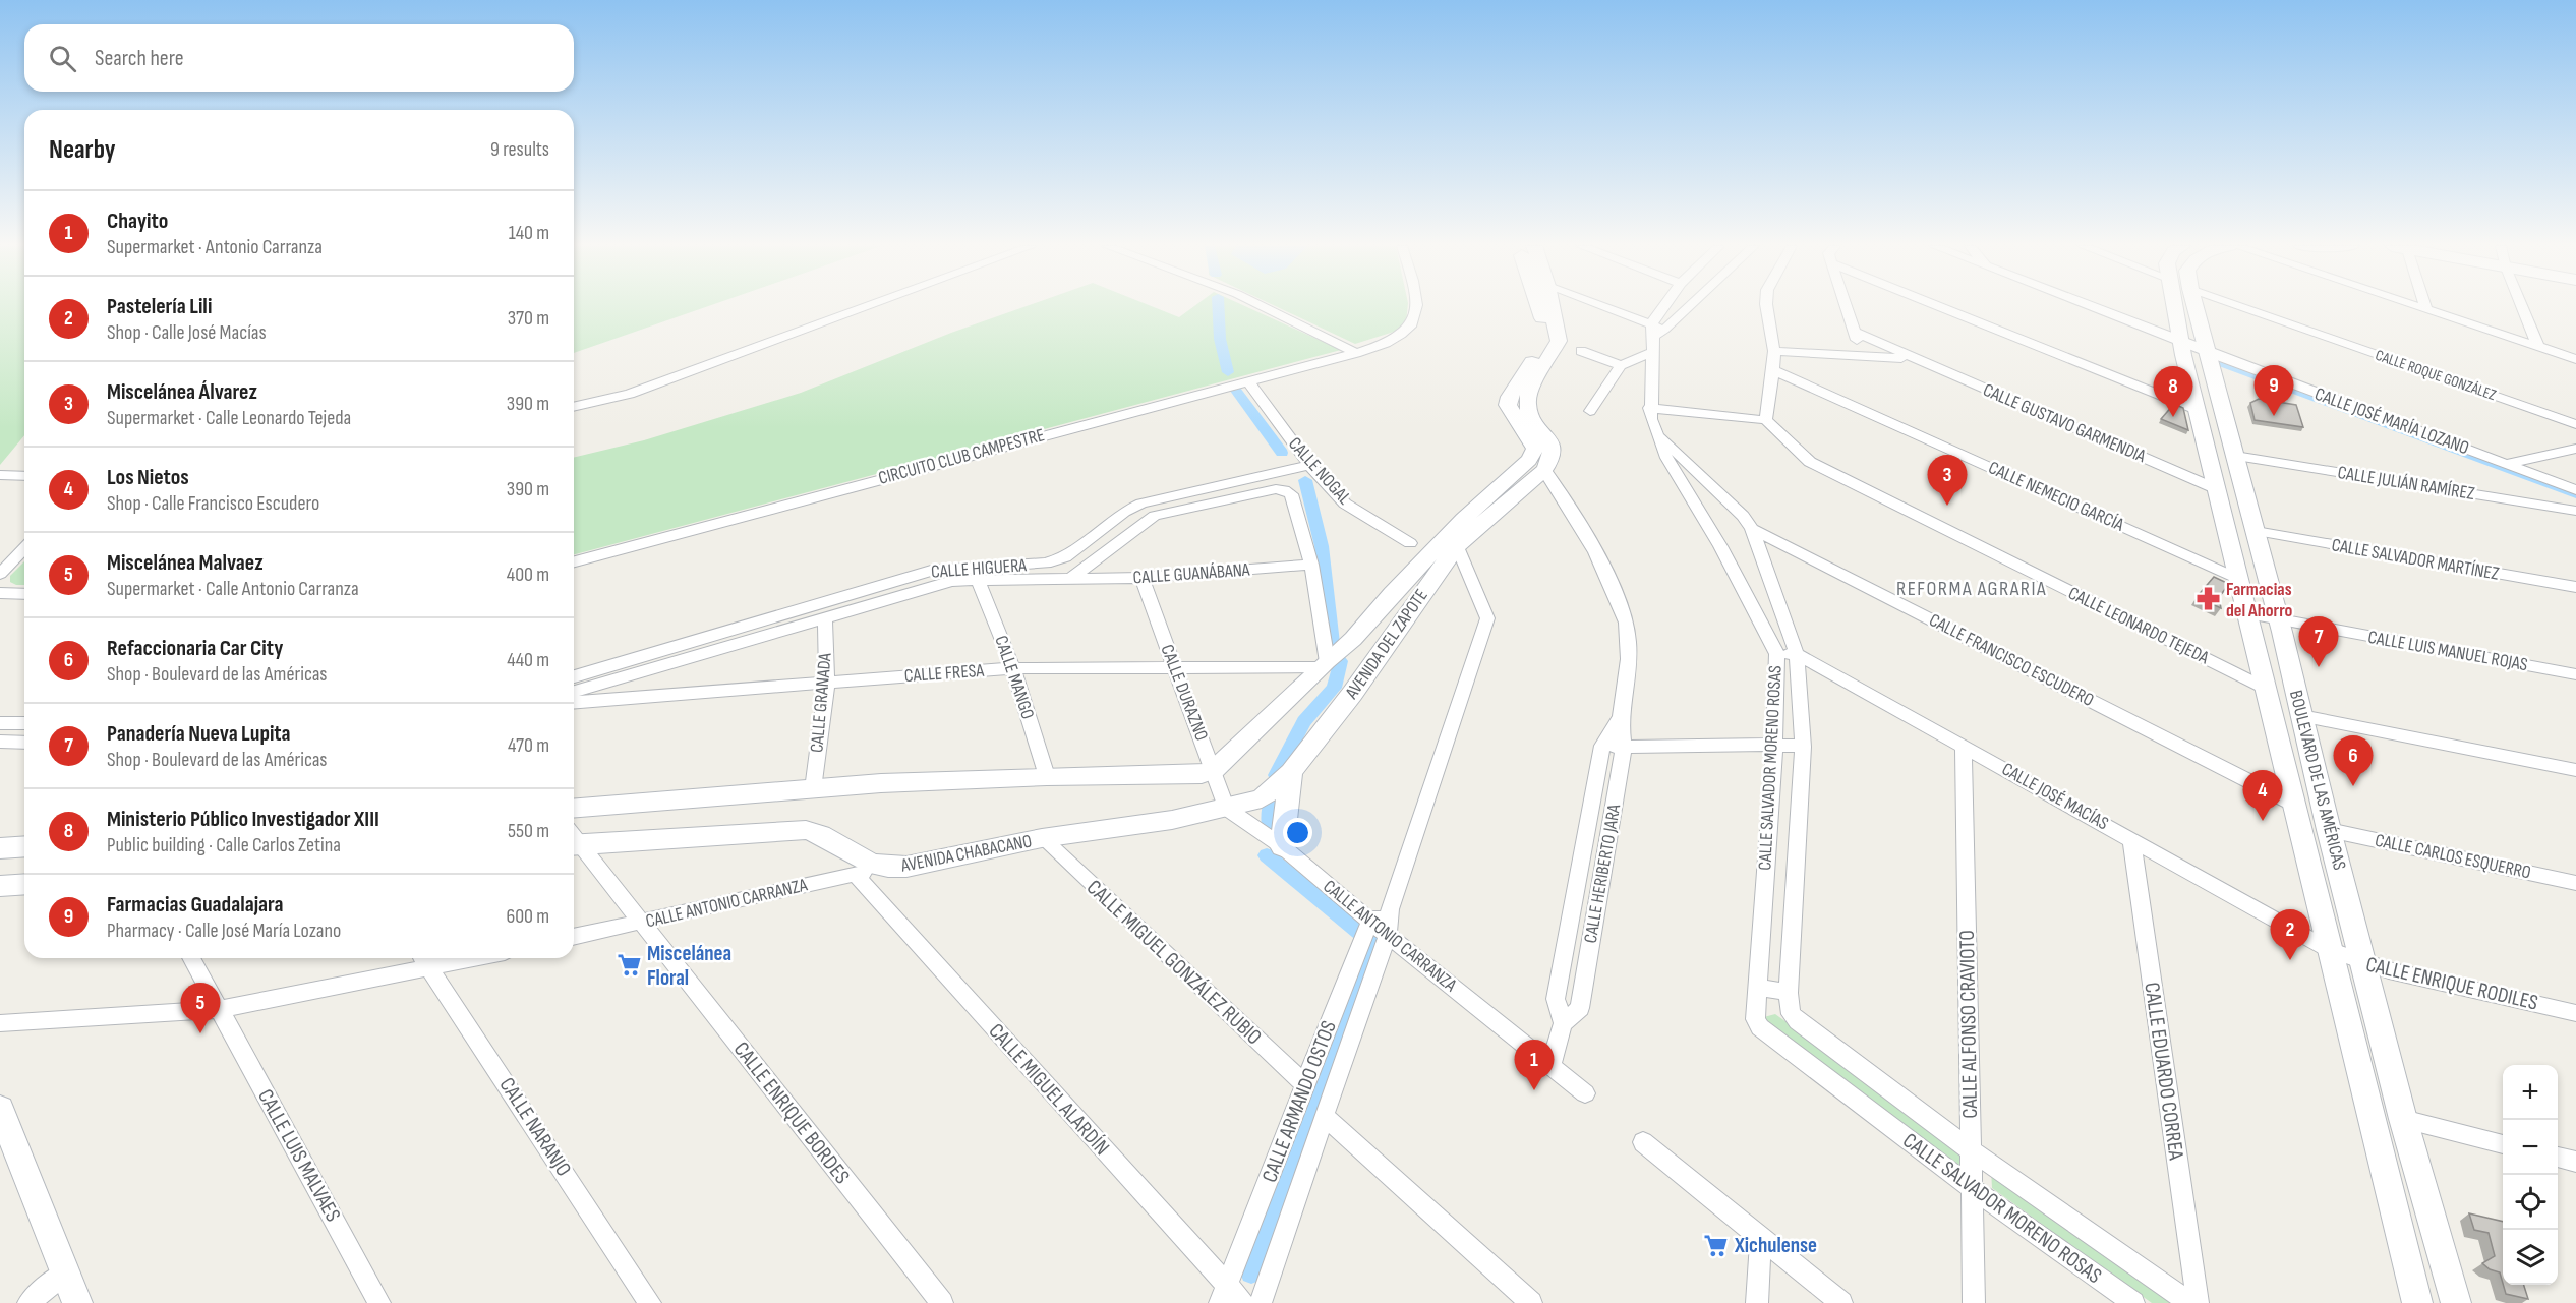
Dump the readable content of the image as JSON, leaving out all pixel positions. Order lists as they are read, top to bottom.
{
  "streets": {
    "main road": ["AVENIDA DEL ZAPOTE", "BOULEVARD DE LAS AMÉRICAS", "AVENIDA CHABACANO"],
    "street": [
      "CALLE ROQUE GONZÁLEZ",
      "CALLE JOSÉ MARÍA LOZANO",
      "CALLE GUSTAVO GARMENDIA",
      "CIRCUITO CLUB CAMPESTRE",
      "CALLE NOGAL",
      "CALLE JULIÁN RAMÍREZ",
      "CALLE NEMECIO GARCÍA",
      "CALLE SALVADOR MARTÍNEZ",
      "CALLE HIGUERA",
      "CALLE GUANÁBANA",
      "CALLE LEONARDO TEJEDA",
      "CALLE LUIS MANUEL ROJAS",
      "CALLE FRANCISCO ESCUDERO",
      "CALLE FRESA",
      "CALLE MANGO",
      "CALLE DURAZNO",
      "CALLE GRANADA",
      "CALLE SALVADOR MORENO ROSAS",
      "CALLE JOSÉ MACÍAS",
      "CALLE CARLOS ESQUERRO",
      "CALLE HERIBERTO JARA",
      "CALLE ANTONIO CARRANZA",
      "CALLE MIGUEL GONZÁLEZ RUBIO",
      "CALLE ENRIQUE RODILES",
      "CALLE ALFONSO CRAVIOTO",
      "CALLE EDUARDO CORREA",
      "CALLE MIGUEL ALARDÍN",
      "CALLE ARMANDO OSTOS",
      "CALLE ENRIQUE BORDES",
      "CALLE NARANJO",
      "CALLE LUIS MALVAES"
    ]
  },
  "crossings": [
    ["CALLE JOSÉ MARÍA LOZANO", "BOULEVARD DE LAS AMÉRICAS"],
    ["CALLE GUSTAVO GARMENDIA", "BOULEVARD DE LAS AMÉRICAS"],
    ["CIRCUITO CLUB CAMPESTRE", "CALLE NOGAL"],
    ["CALLE NOGAL", "CALLE HIGUERA"],
    ["CALLE NOGAL", "CALLE GUANÁBANA"],
    ["CALLE NOGAL", "AVENIDA DEL ZAPOTE"],
    ["CALLE NOGAL", "CALLE FRESA"],
    ["CALLE JULIÁN RAMÍREZ", "BOULEVARD DE LAS AMÉRICAS"],
    ["CALLE NEMECIO GARCÍA", "BOULEVARD DE LAS AMÉRICAS"],
    ["CALLE SALVADOR MARTÍNEZ", "BOULEVARD DE LAS AMÉRICAS"],
    ["CALLE HIGUERA", "CALLE GUANÁBANA"],
    ["CALLE HIGUERA", "CALLE MANGO"],
    ["CALLE HIGUERA", "CALLE GRANADA"],
    ["CALLE GUANÁBANA", "CALLE DURAZNO"],
    ["CALLE LEONARDO TEJEDA", "BOULEVARD DE LAS AMÉRICAS"],
    ["AVENIDA DEL ZAPOTE", "CALLE FRESA"],
    ["AVENIDA DEL ZAPOTE", "CALLE DURAZNO"],
    ["AVENIDA DEL ZAPOTE", "AVENIDA CHABACANO"],
    ["AVENIDA DEL ZAPOTE", "CALLE HERIBERTO JARA"],
    ["AVENIDA DEL ZAPOTE", "CALLE ANTONIO CARRANZA"],
    ["AVENIDA DEL ZAPOTE", "CALLE ARMANDO OSTOS"],
    ["CALLE LUIS MANUEL ROJAS", "BOULEVARD DE LAS AMÉRICAS"],
    ["CALLE FRANCISCO ESCUDERO", "CALLE SALVADOR MORENO ROSAS"],
    ["CALLE FRANCISCO ESCUDERO", "BOULEVARD DE LAS AMÉRICAS"],
    ["CALLE FRESA", "CALLE MANGO"],
    ["CALLE FRESA", "CALLE DURAZNO"],
    ["CALLE FRESA", "CALLE GRANADA"],
    ["CALLE DURAZNO", "AVENIDA CHABACANO"],
    ["CALLE DURAZNO", "CALLE ANTONIO CARRANZA"],
    ["CALLE SALVADOR MORENO ROSAS", "CALLE JOSÉ MACÍAS"],
    ["CALLE SALVADOR MORENO ROSAS", "CALLE ALFONSO CRAVIOTO"],
    ["BOULEVARD DE LAS AMÉRICAS", "CALLE JOSÉ MACÍAS"],
    ["BOULEVARD DE LAS AMÉRICAS", "CALLE CARLOS ESQUERRO"],
    ["BOULEVARD DE LAS AMÉRICAS", "CALLE ENRIQUE RODILES"],
    ["CALLE JOSÉ MACÍAS", "CALLE ENRIQUE RODILES"],
    ["CALLE JOSÉ MACÍAS", "CALLE ALFONSO CRAVIOTO"],
    ["CALLE JOSÉ MACÍAS", "CALLE EDUARDO CORREA"],
    ["AVENIDA CHABACANO", "CALLE ANTONIO CARRANZA"],
    ["AVENIDA CHABACANO", "CALLE MIGUEL GONZÁLEZ RUBIO"],
    ["CALLE HERIBERTO JARA", "CALLE ANTONIO CARRANZA"],
    ["CALLE ANTONIO CARRANZA", "CALLE MIGUEL ALARDÍN"],
    ["CALLE ANTONIO CARRANZA", "CALLE ARMANDO OSTOS"],
    ["CALLE ANTONIO CARRANZA", "CALLE ENRIQUE BORDES"],
    ["CALLE MIGUEL GONZÁLEZ RUBIO", "CALLE ARMANDO OSTOS"],
    ["CALLE MIGUEL ALARDÍN", "CALLE ARMANDO OSTOS"]
  ],
  "districts": ["REFORMA AGRARIA"],
  "places": {
    "pharmacy": ["Farmacias del Ahorro"],
    "supermarket": ["Miscelánea Floral", "Xichulense"]
  },
  "page": {
    "search": "Search here",
    "heading": ["Nearby", "9 results"],
    "list": [
      {
        "mark": "1",
        "name": "Chayito",
        "note": "Supermarket · Antonio Carranza",
        "value": "140 m"
      },
      {
        "mark": "2",
        "name": "Pastelería Lili",
        "note": "Shop · Calle José Macías",
        "value": "370 m"
      },
      {
        "mark": "3",
        "name": "Miscelánea Álvarez",
        "note": "Supermarket · Calle Leonardo Tejeda",
        "value": "390 m"
      },
      {
        "mark": "4",
        "name": "Los Nietos",
        "note": "Shop · Calle Francisco Escudero",
        "value": "390 m"
      },
      {
        "mark": "5",
        "name": "Miscelánea Malvaez",
        "note": "Supermarket · Calle Antonio Carranza",
        "value": "400 m"
      },
      {
        "mark": "6",
        "name": "Refaccionaria Car City",
        "note": "Shop · Boulevard de las Américas",
        "value": "440 m"
      },
      {
        "mark": "7",
        "name": "Panadería Nueva Lupita",
        "note": "Shop · Boulevard de las Américas",
        "value": "470 m"
      },
      {
        "mark": "8",
        "name": "Ministerio Público Investigador XIII",
        "note": "Public building · Calle Carlos Zetina",
        "value": "550 m"
      },
      {
        "mark": "9",
        "name": "Farmacias Guadalajara",
        "note": "Pharmacy · Calle José María Lozano",
        "value": "600 m"
      }
    ],
    "pins": [
      "9",
      "8",
      "3",
      "7",
      "6",
      "4",
      "2",
      "5",
      "1"
    ],
    "map_buttons": ["+", "−"]
  }
}
